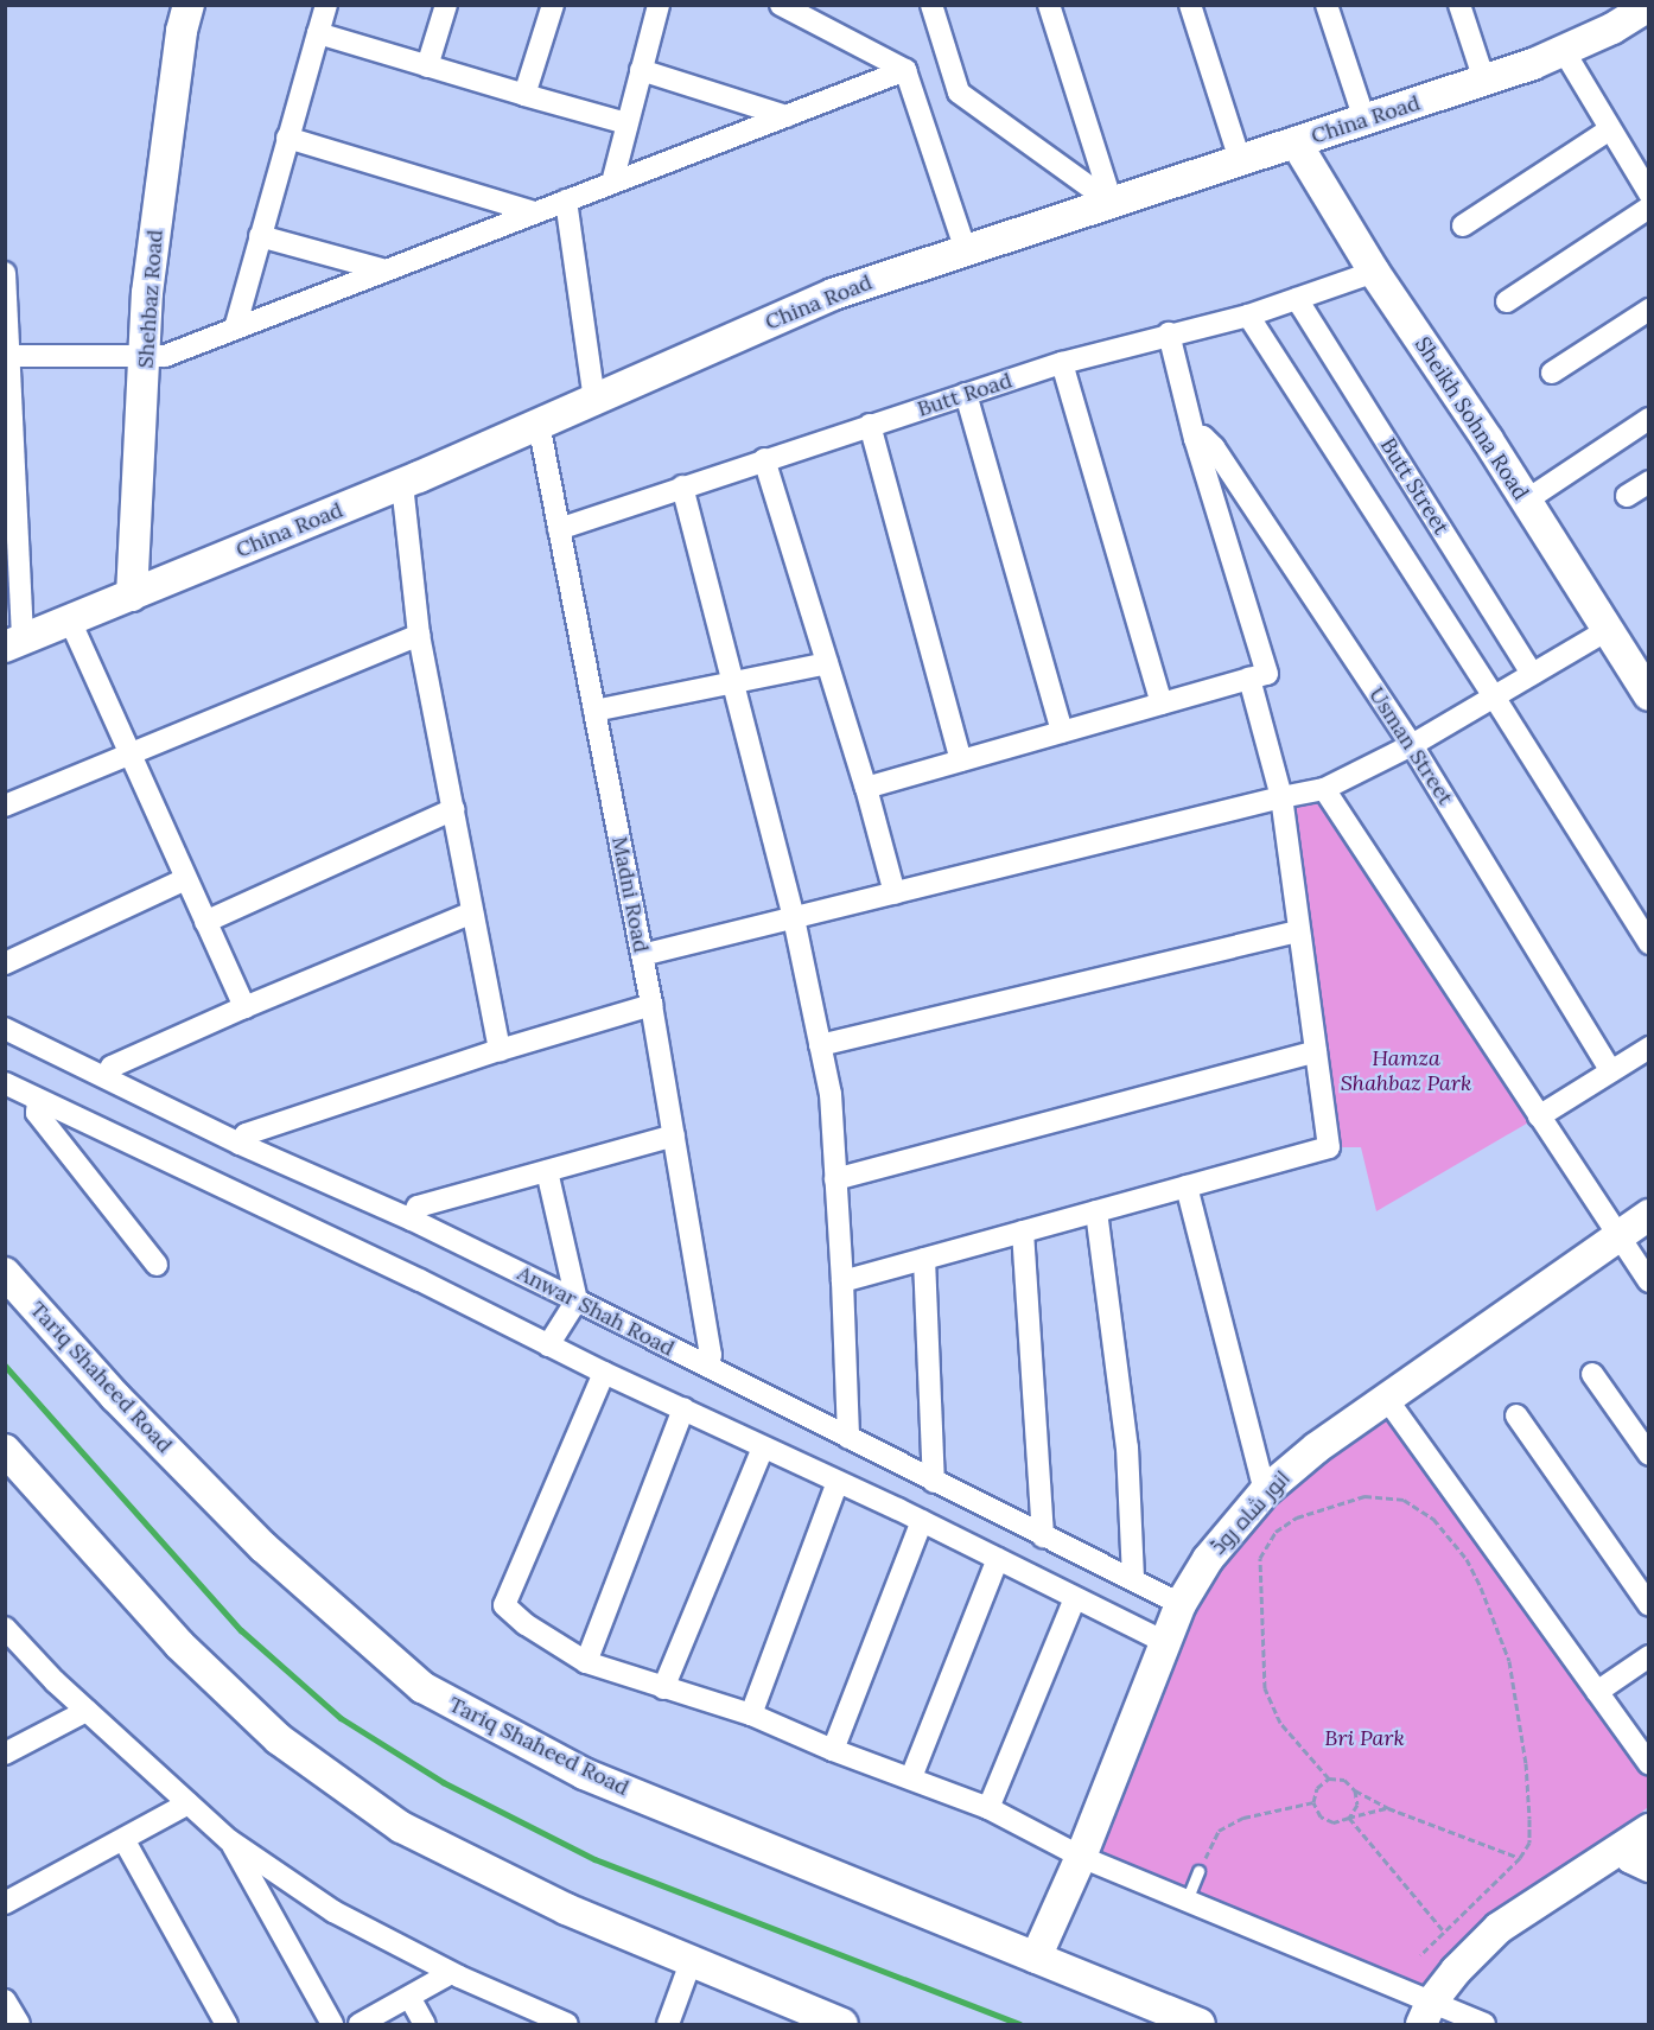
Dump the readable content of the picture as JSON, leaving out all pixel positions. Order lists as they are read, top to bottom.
{
  "streets": {
    "main road": [
      "China Road",
      "Shehbaz Road",
      "Sheikh Sohna Road",
      "Tariq Shaheed Road",
      "انور شاہ روڈ"
    ],
    "street": [
      "Butt Road",
      "Butt Street",
      "Usman Street",
      "Madni Road",
      "Anwar Shah Road"
    ]
  },
  "crossings": [
    ["China Road", "Shehbaz Road"],
    ["China Road", "Sheikh Sohna Road"],
    ["China Road", "Madni Road"],
    ["Butt Road", "Sheikh Sohna Road"],
    ["Butt Road", "Butt Street"],
    ["Butt Road", "Madni Road"],
    ["Madni Road", "Anwar Shah Road"],
    ["Anwar Shah Road", "انور شاہ روڈ"],
    ["Tariq Shaheed Road", "انور شاہ روڈ"]
  ],
  "parks": ["Hamza Shahbaz Park", "Bri Park"]
}
